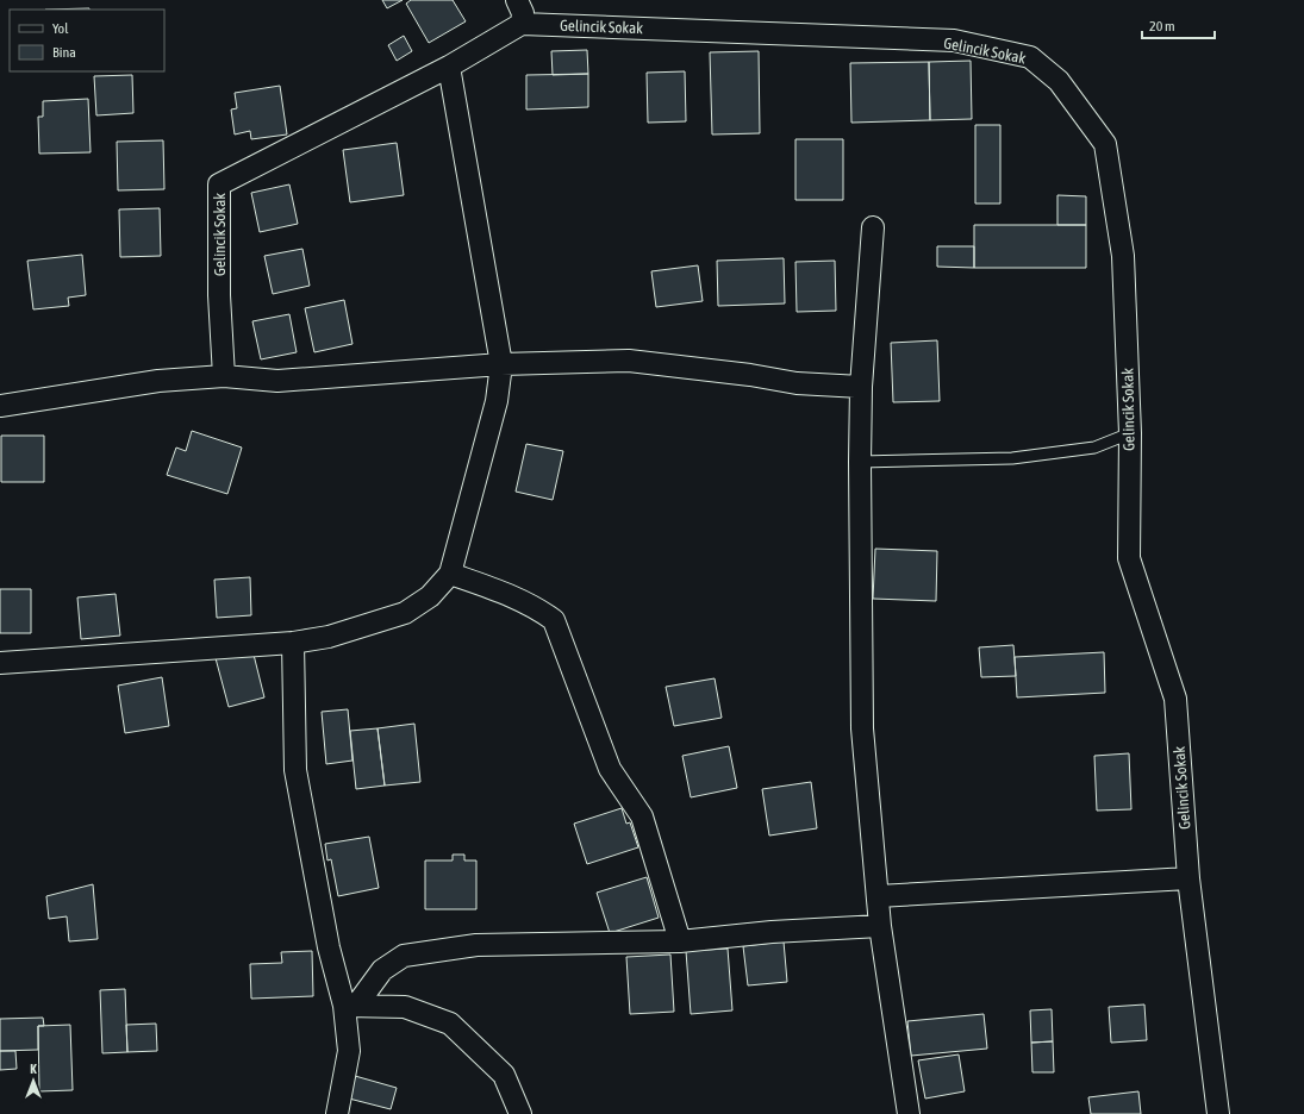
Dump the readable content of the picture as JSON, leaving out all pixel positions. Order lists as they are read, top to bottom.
{
  "streets": {
    "street": ["Gelincik Sokak"]
  },
  "legend": ["Yol", "Bina"],
  "scale_bar": "20 m",
  "north": "top"
}
